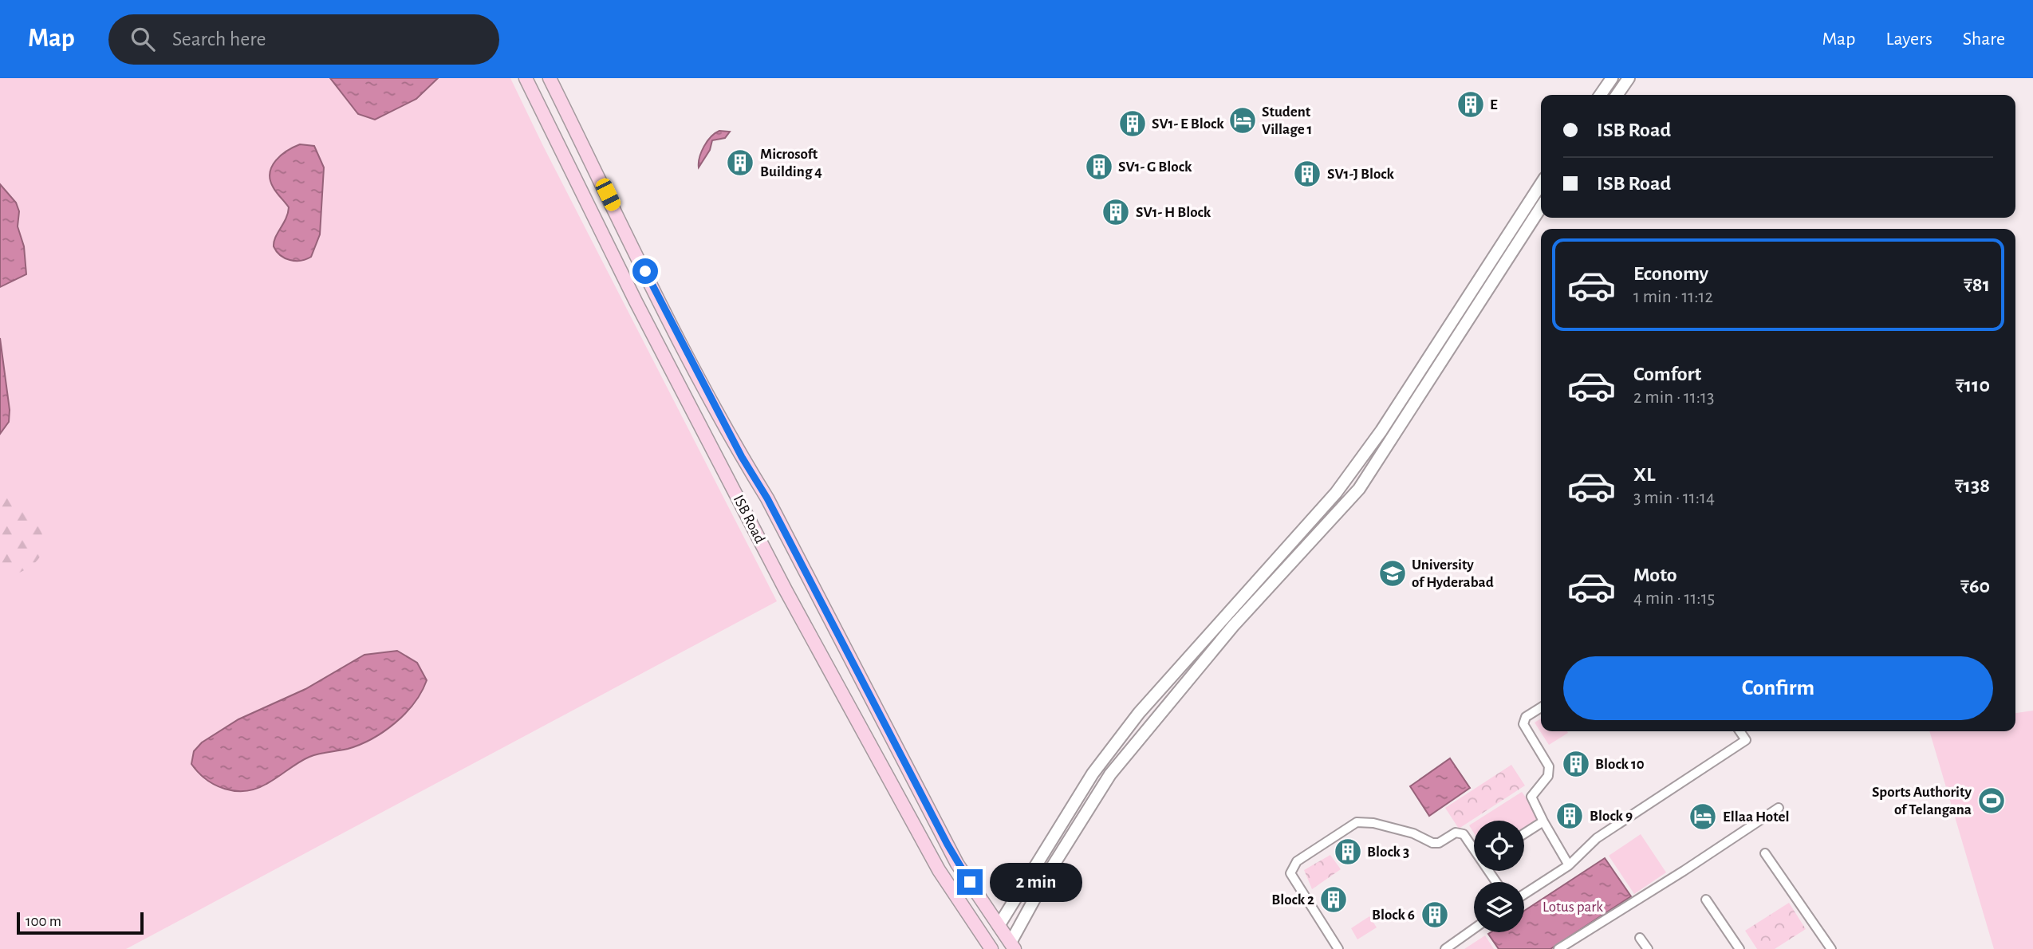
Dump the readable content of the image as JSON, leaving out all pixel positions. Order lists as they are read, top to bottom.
{
  "streets": {
    "main road": ["ISB Road"]
  },
  "parks": ["Lotus park"],
  "places": {
    "building": [
      "E",
      "SV1- E Block",
      "Microsoft Building 4",
      "SV1- G Block",
      "SV1-J Block",
      "SV1- H Block",
      "Block 10",
      "Block 9",
      "Block 3",
      "Block 2",
      "Block 6"
    ],
    "hotel": ["Student Village 1", "Ellaa Hotel"],
    "school or university": ["University of Hyderabad"],
    "sports": ["Sports Authority of Telangana"]
  },
  "scale_bar": "100 m",
  "page": {
    "header": "Map",
    "search": "Search here",
    "nav": ["Map", "Layers", "Share"],
    "banner": ["ISB Road", "ISB Road"],
    "list": [
      {
        "name": "Economy",
        "note": "1 min · 11:12",
        "value": "₹81"
      },
      {
        "name": "Comfort",
        "note": "2 min · 11:13",
        "value": "₹110"
      },
      {
        "name": "XL",
        "note": "3 min · 11:14",
        "value": "₹138"
      },
      {
        "name": "Moto",
        "note": "4 min · 11:15",
        "value": "₹60"
      }
    ],
    "buttons": "Confirm",
    "bubble": "2 min",
    "scale": "100 m"
  }
}
